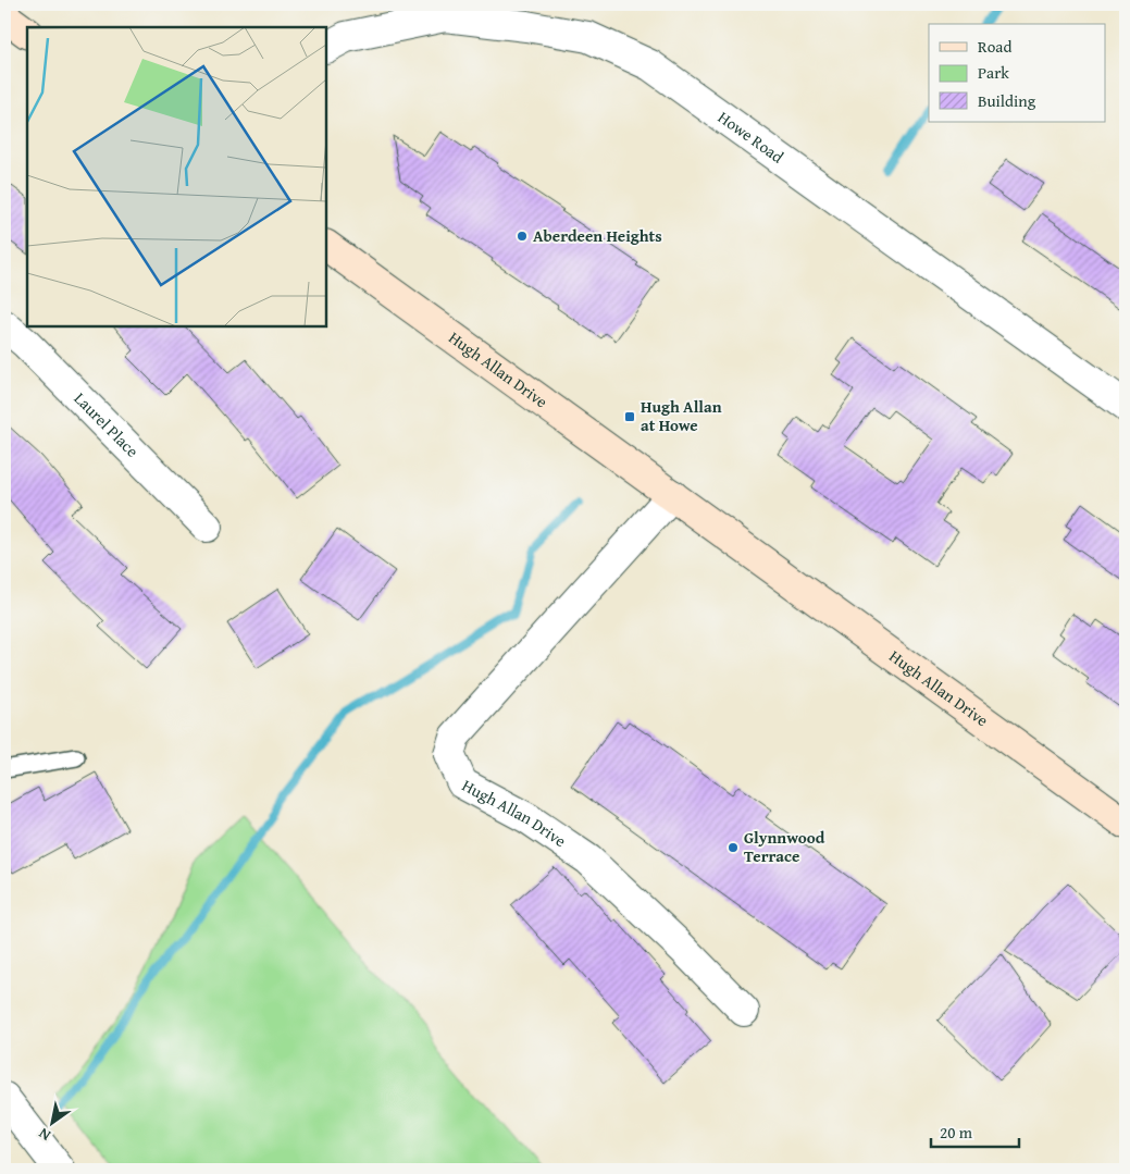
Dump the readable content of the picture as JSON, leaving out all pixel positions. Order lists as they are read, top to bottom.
{
  "streets": {
    "main road": ["Hugh Allan Drive"],
    "street": ["Howe Road", "Laurel Place"]
  },
  "places": {
    "other": ["Aberdeen Heights", "Glynnwood Terrace"],
    "transit": ["Hugh Allan at Howe"]
  },
  "legend": ["Road", "Park", "Building"],
  "scale_bar": "20 m",
  "north": "bottom left"
}
